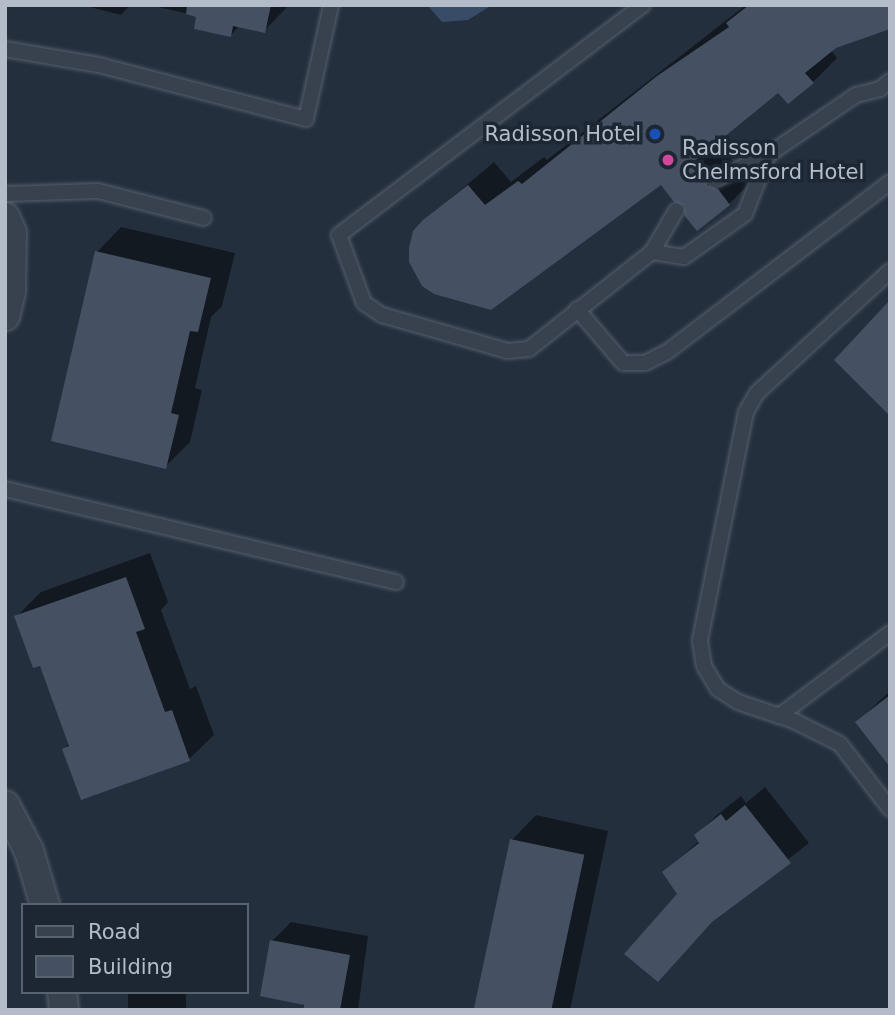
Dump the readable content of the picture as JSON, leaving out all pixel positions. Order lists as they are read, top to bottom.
{
  "places": ["Radisson Hotel", "Radisson Chelmsford Hotel"],
  "legend": ["Road", "Building"]
}
